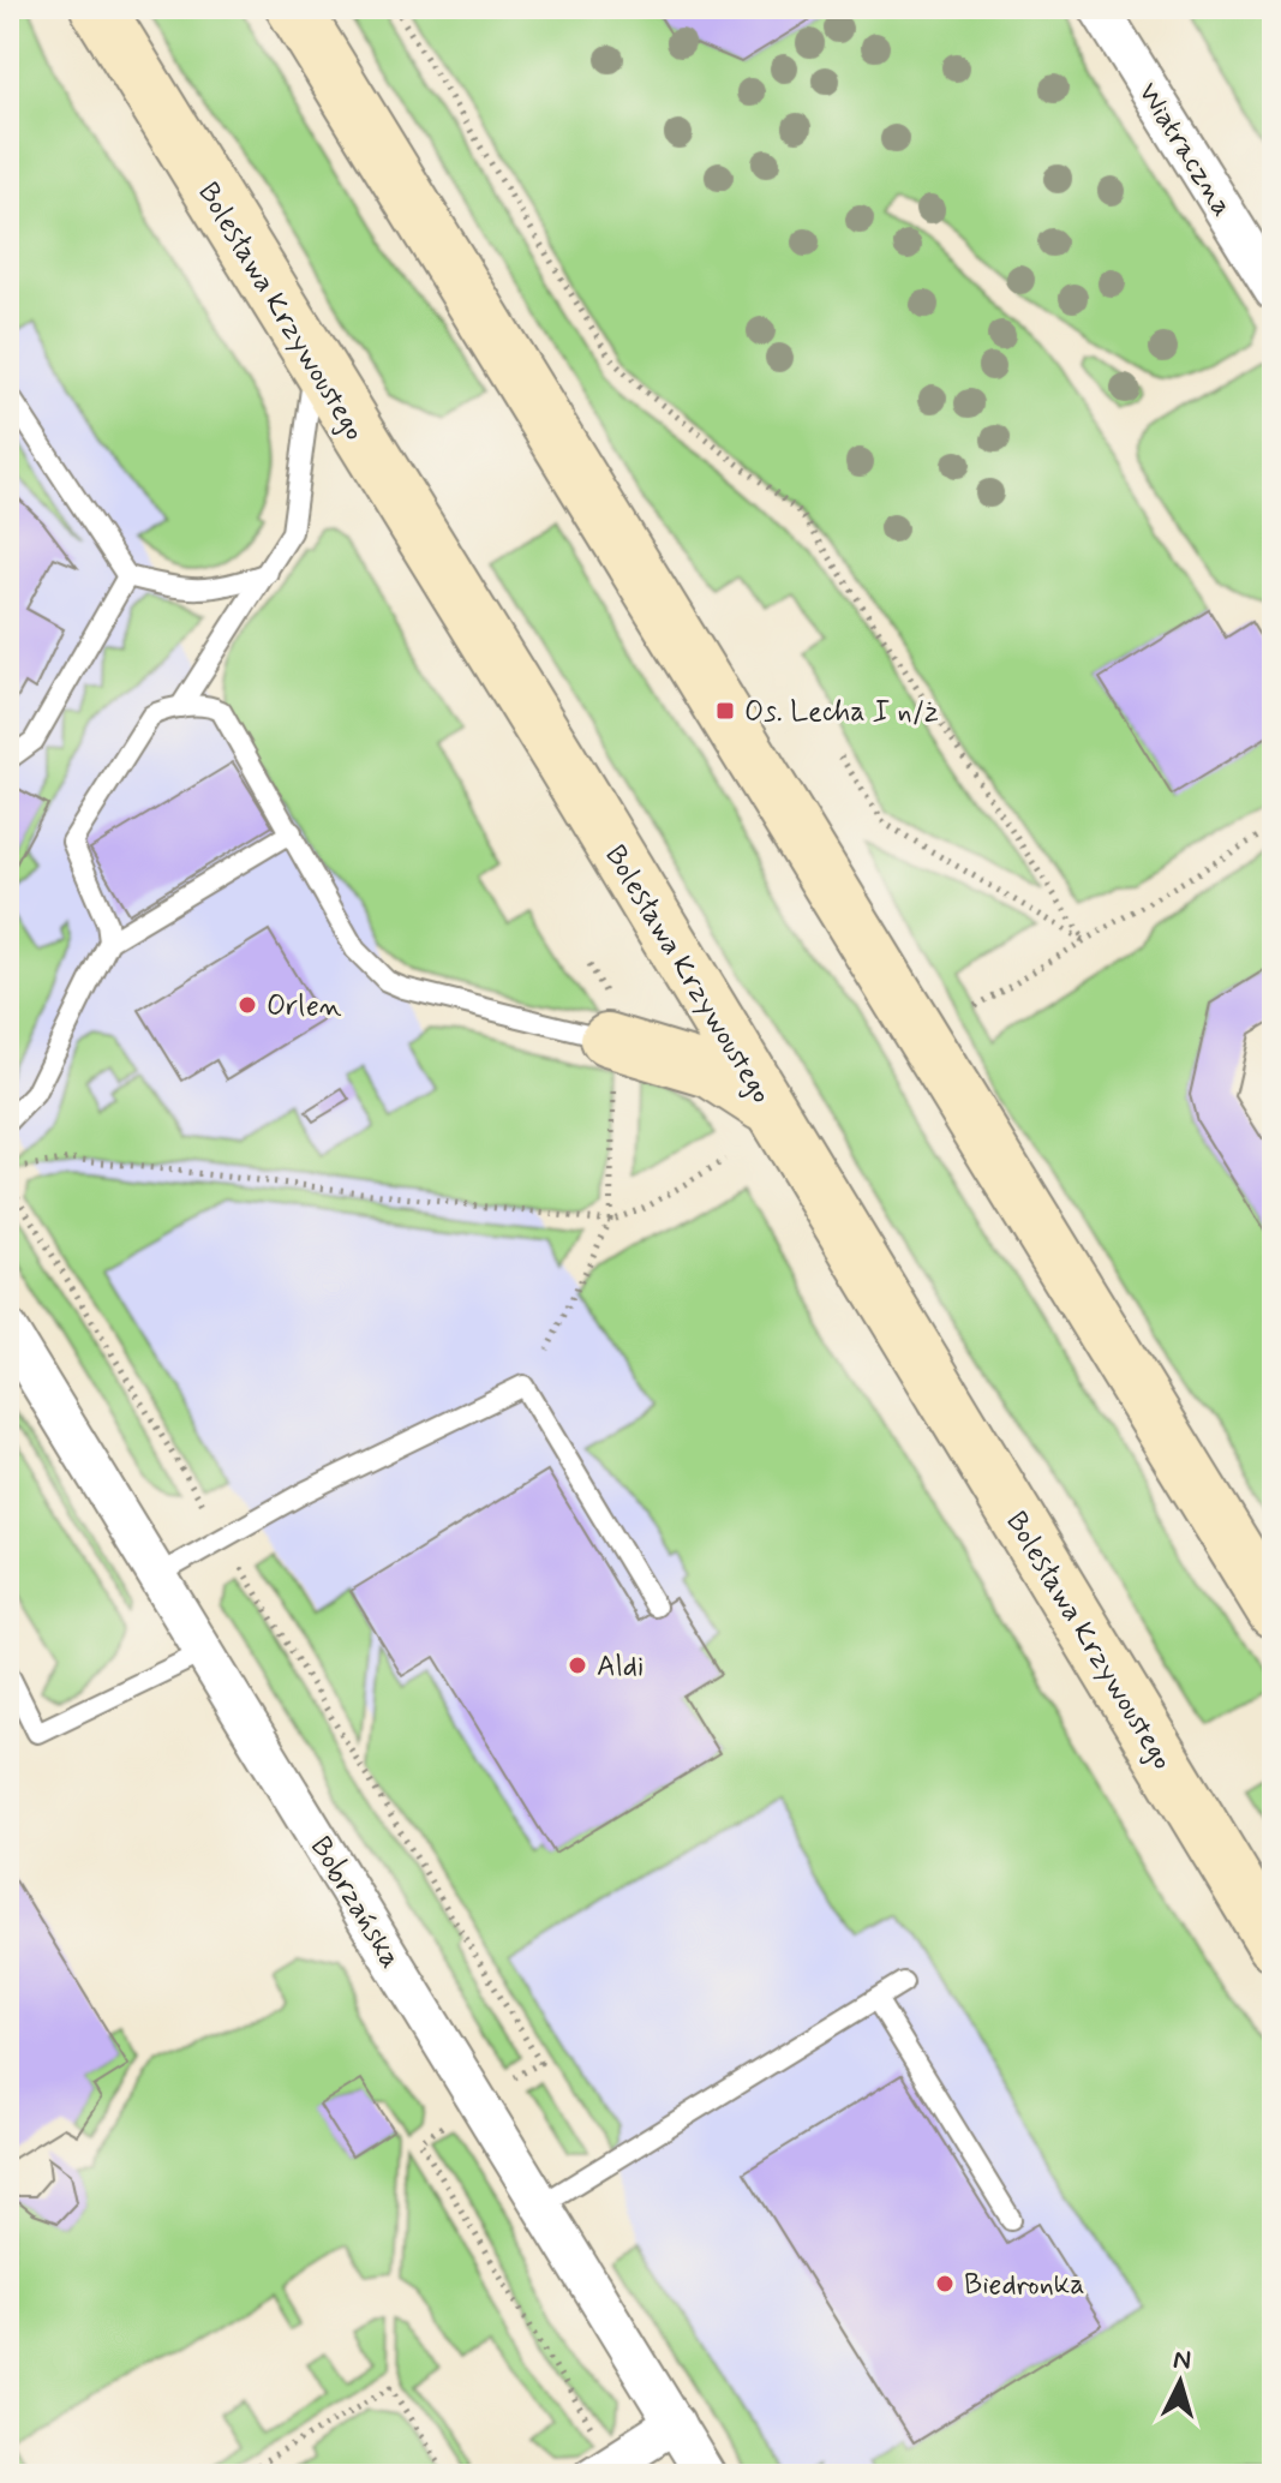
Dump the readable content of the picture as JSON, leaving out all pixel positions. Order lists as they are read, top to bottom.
{
  "streets": {
    "main road": ["Bolesława Krzywoustego"],
    "street": ["Wiatraczna", "Bobrzańska"]
  },
  "places": {
    "transit": ["Os. Lecha I n/ż"],
    "other": ["Orlen", "Aldi", "Biedronka"]
  },
  "north": "top"
}
